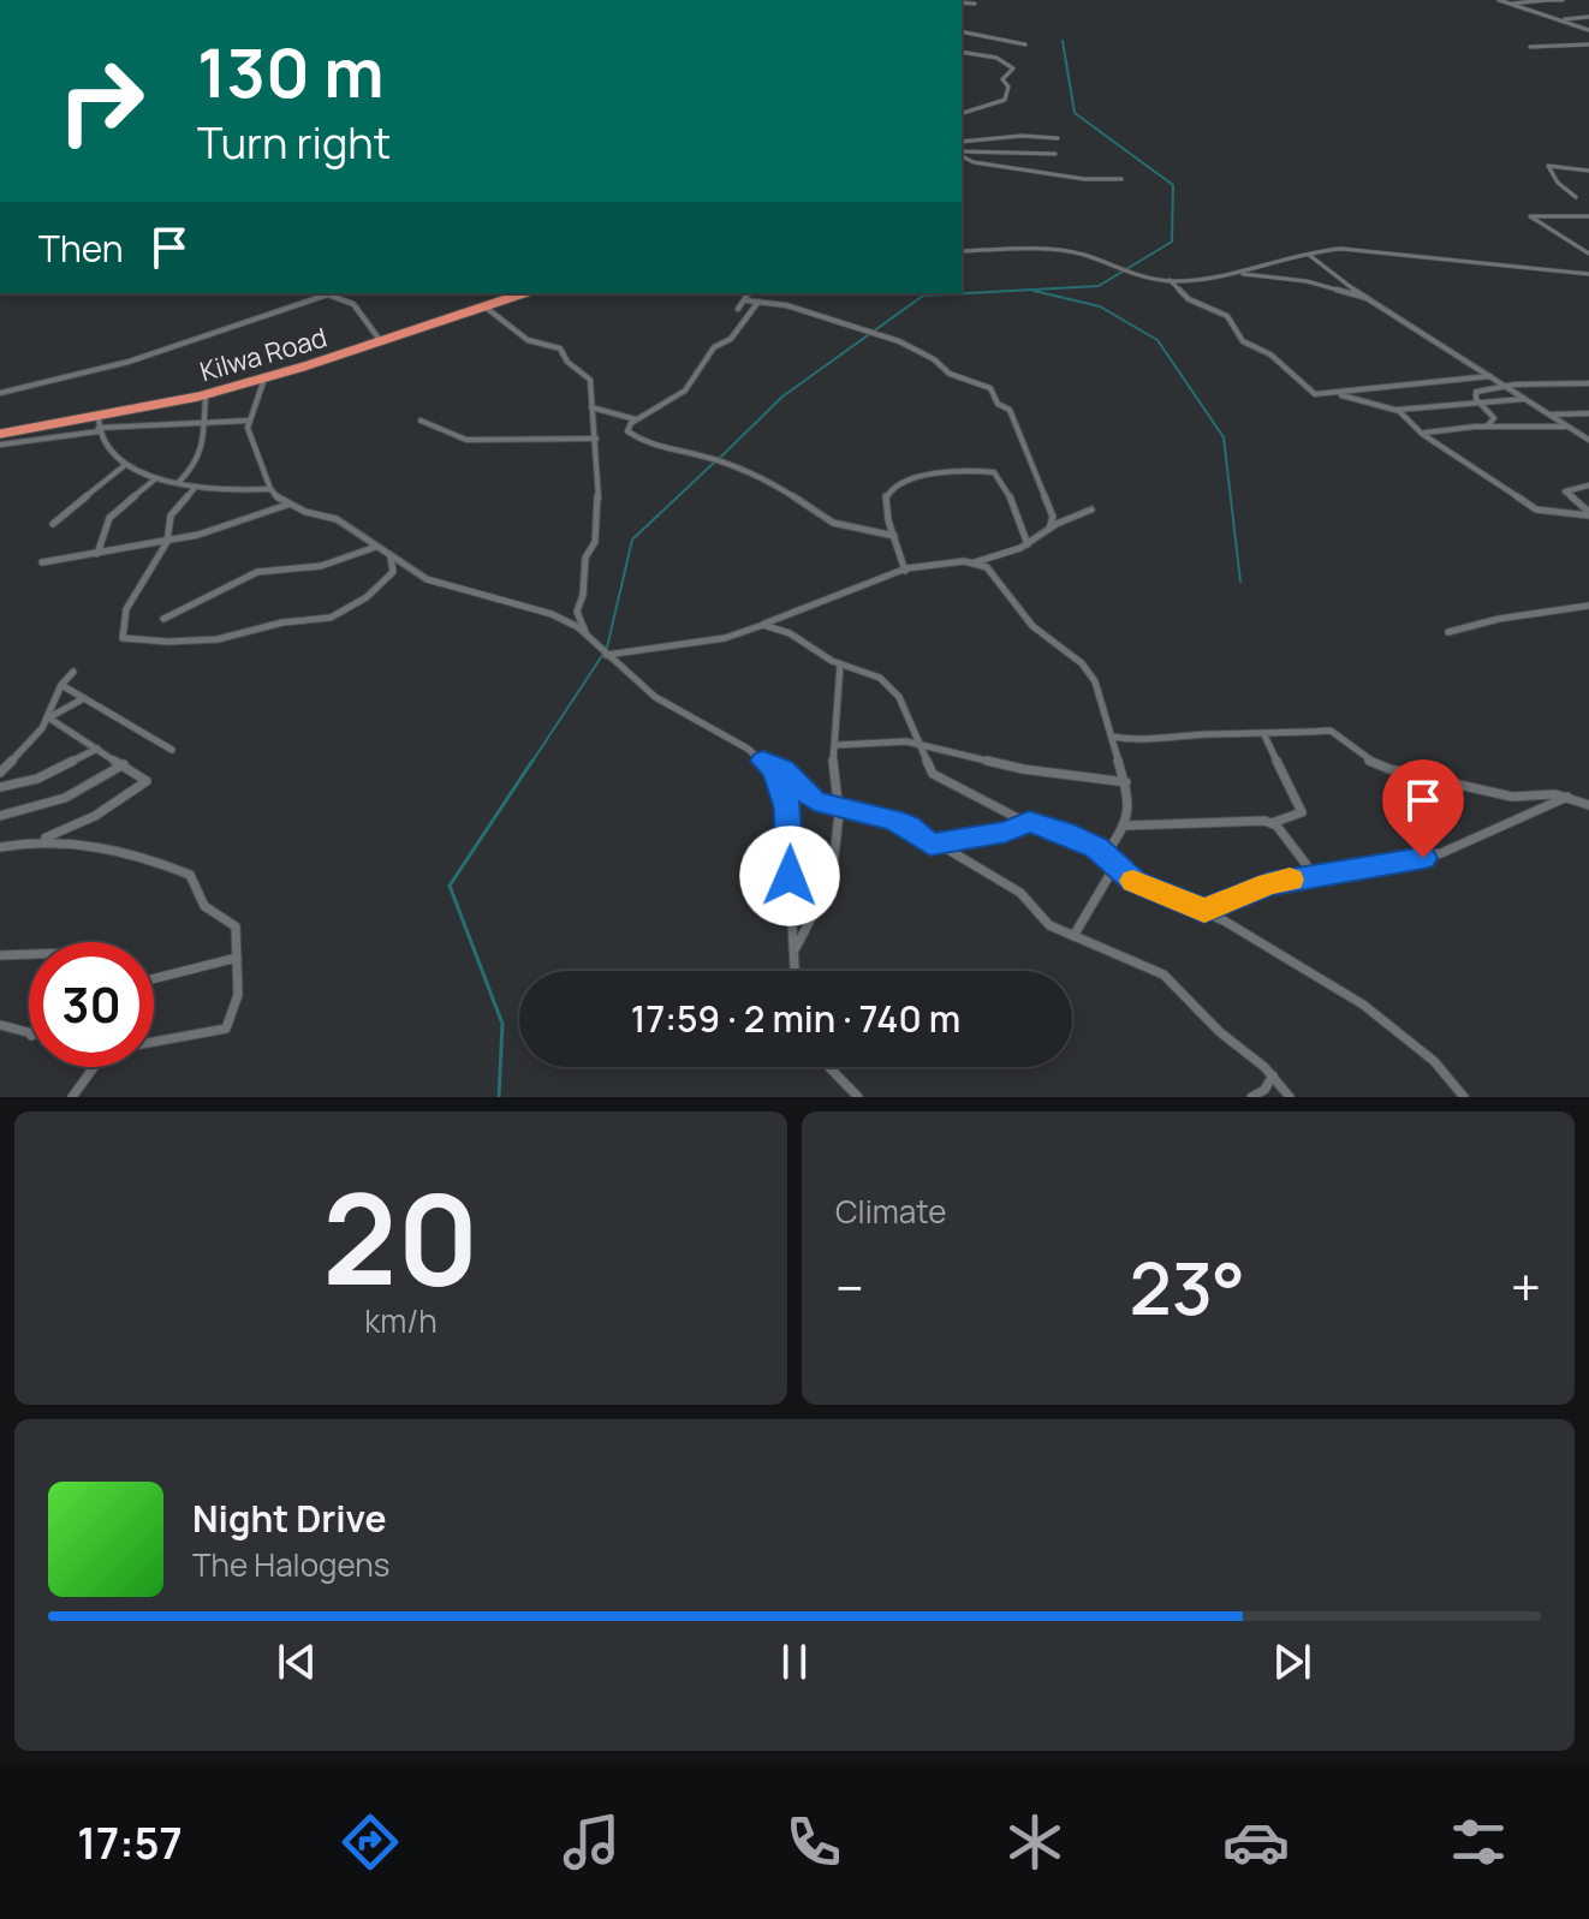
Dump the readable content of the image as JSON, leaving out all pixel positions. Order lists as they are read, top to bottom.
{
  "streets": {
    "highway": ["Kilwa Road"]
  },
  "page": {
    "turn": ["130 m", "Turn right"],
    "then": "Then",
    "limit": "30",
    "trip": "17:59 · 2 min · 740 m",
    "tile": [
      ["20", "km/h"],
      "Climate"
    ],
    "heat": ["−", "23°", "+"],
    "song": ["Night Drive", "The Halogens"],
    "tabs": "17:57"
  }
}
